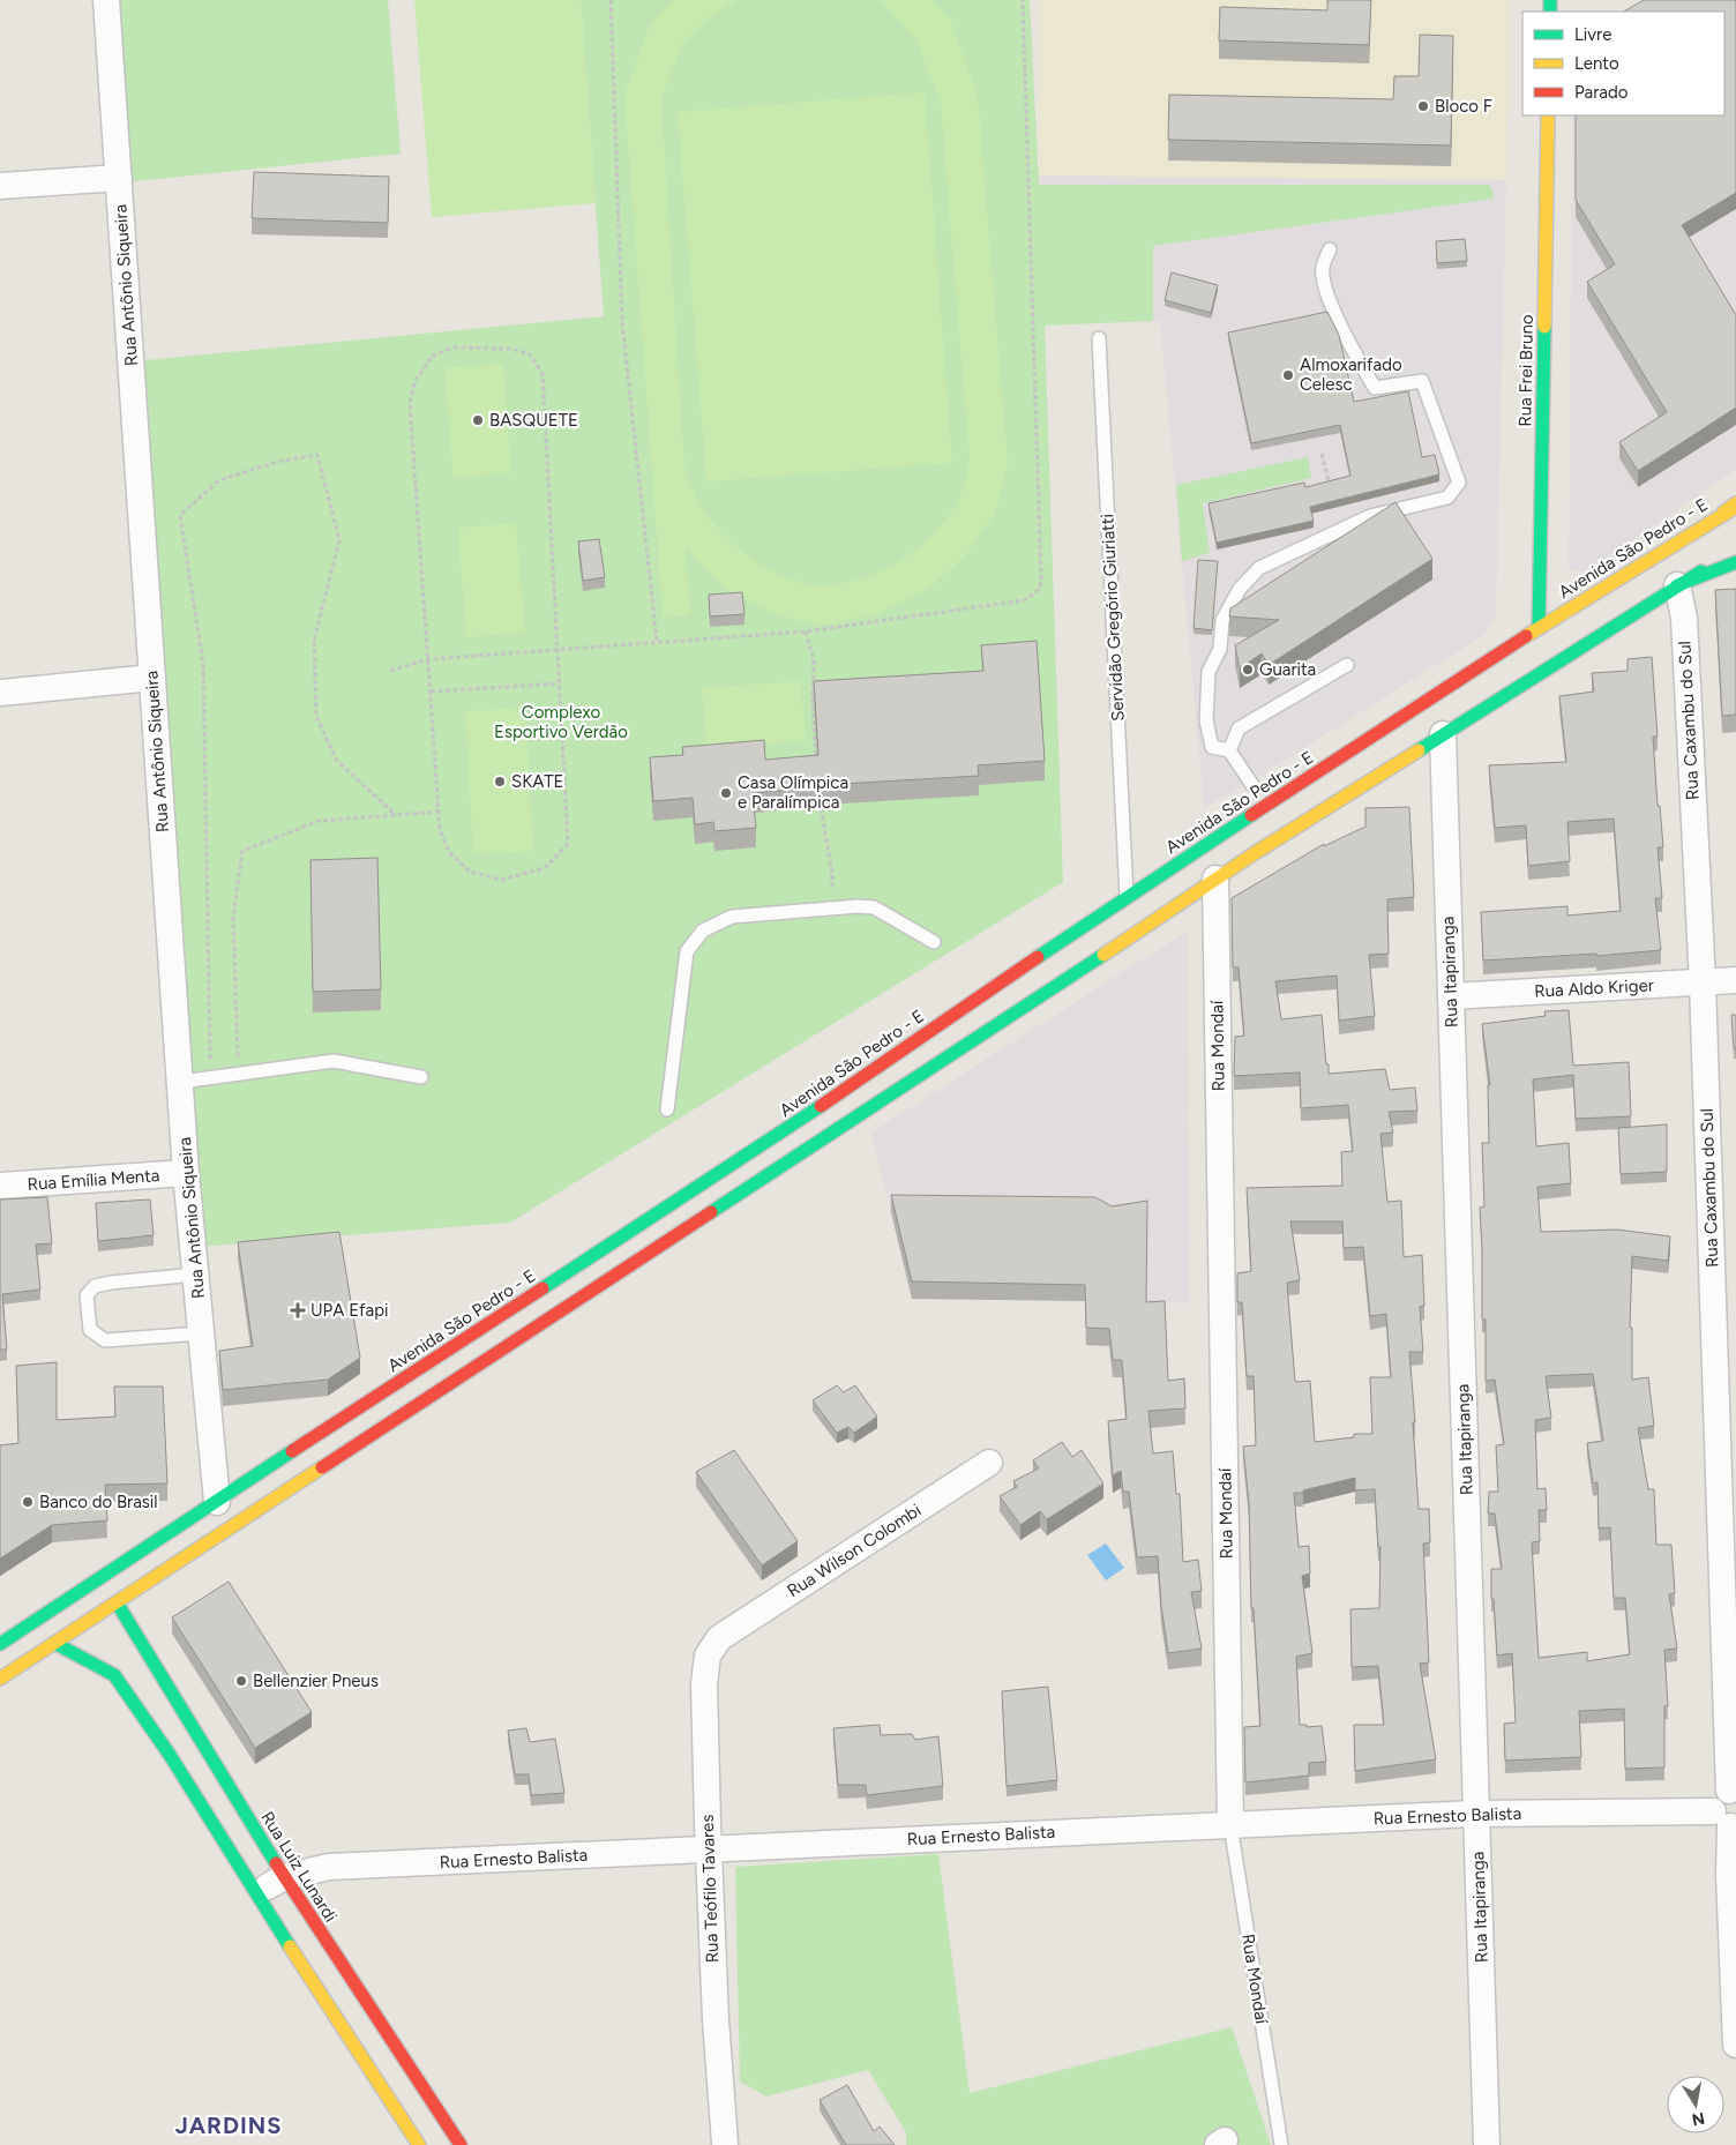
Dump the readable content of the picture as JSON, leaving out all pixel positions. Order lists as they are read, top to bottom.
{
  "streets": {
    "main road": ["Rua Frei Bruno", "Avenida São Pedro - E", "Rua Luiz Lunardi"],
    "street": [
      "Rua Antônio Siqueira",
      "Rua Caxambu do Sul",
      "Rua Itapiranga",
      "Rua Aldo Kriger",
      "Rua Mondaí",
      "Rua Emília Menta",
      "Rua Wilson Colombi",
      "Rua Ernesto Balista",
      "Rua Teófilo Tavares"
    ],
    "lane": ["Servidão Gregório Giuriatti"]
  },
  "crossings": [
    ["Rua Antônio Siqueira", "Avenida São Pedro - E"],
    ["Rua Antônio Siqueira", "Rua Emília Menta"],
    ["Rua Frei Bruno", "Avenida São Pedro - E"],
    ["Avenida São Pedro - E", "Servidão Gregório Giuriatti"],
    ["Rua Caxambu do Sul", "Rua Aldo Kriger"],
    ["Rua Itapiranga", "Rua Aldo Kriger"],
    ["Rua Itapiranga", "Rua Ernesto Balista"],
    ["Rua Mondaí", "Rua Ernesto Balista"],
    ["Rua Wilson Colombi", "Rua Teófilo Tavares"],
    ["Rua Ernesto Balista", "Rua Luiz Lunardi"],
    ["Rua Ernesto Balista", "Rua Teófilo Tavares"]
  ],
  "districts": ["JARDINS"],
  "parks": ["Complexo Esportivo Verdão"],
  "places": {
    "other": [
      "Bloco F",
      "Almoxarifado Celesc",
      "BASQUETE",
      "Guarita",
      "SKATE",
      "Casa Olímpica e Paralímpica",
      "Banco do Brasil",
      "Bellenzier Pneus"
    ],
    "health": ["UPA Efapi"]
  },
  "legend": ["Livre", "Lento", "Parado"],
  "north": "bottom"
}
